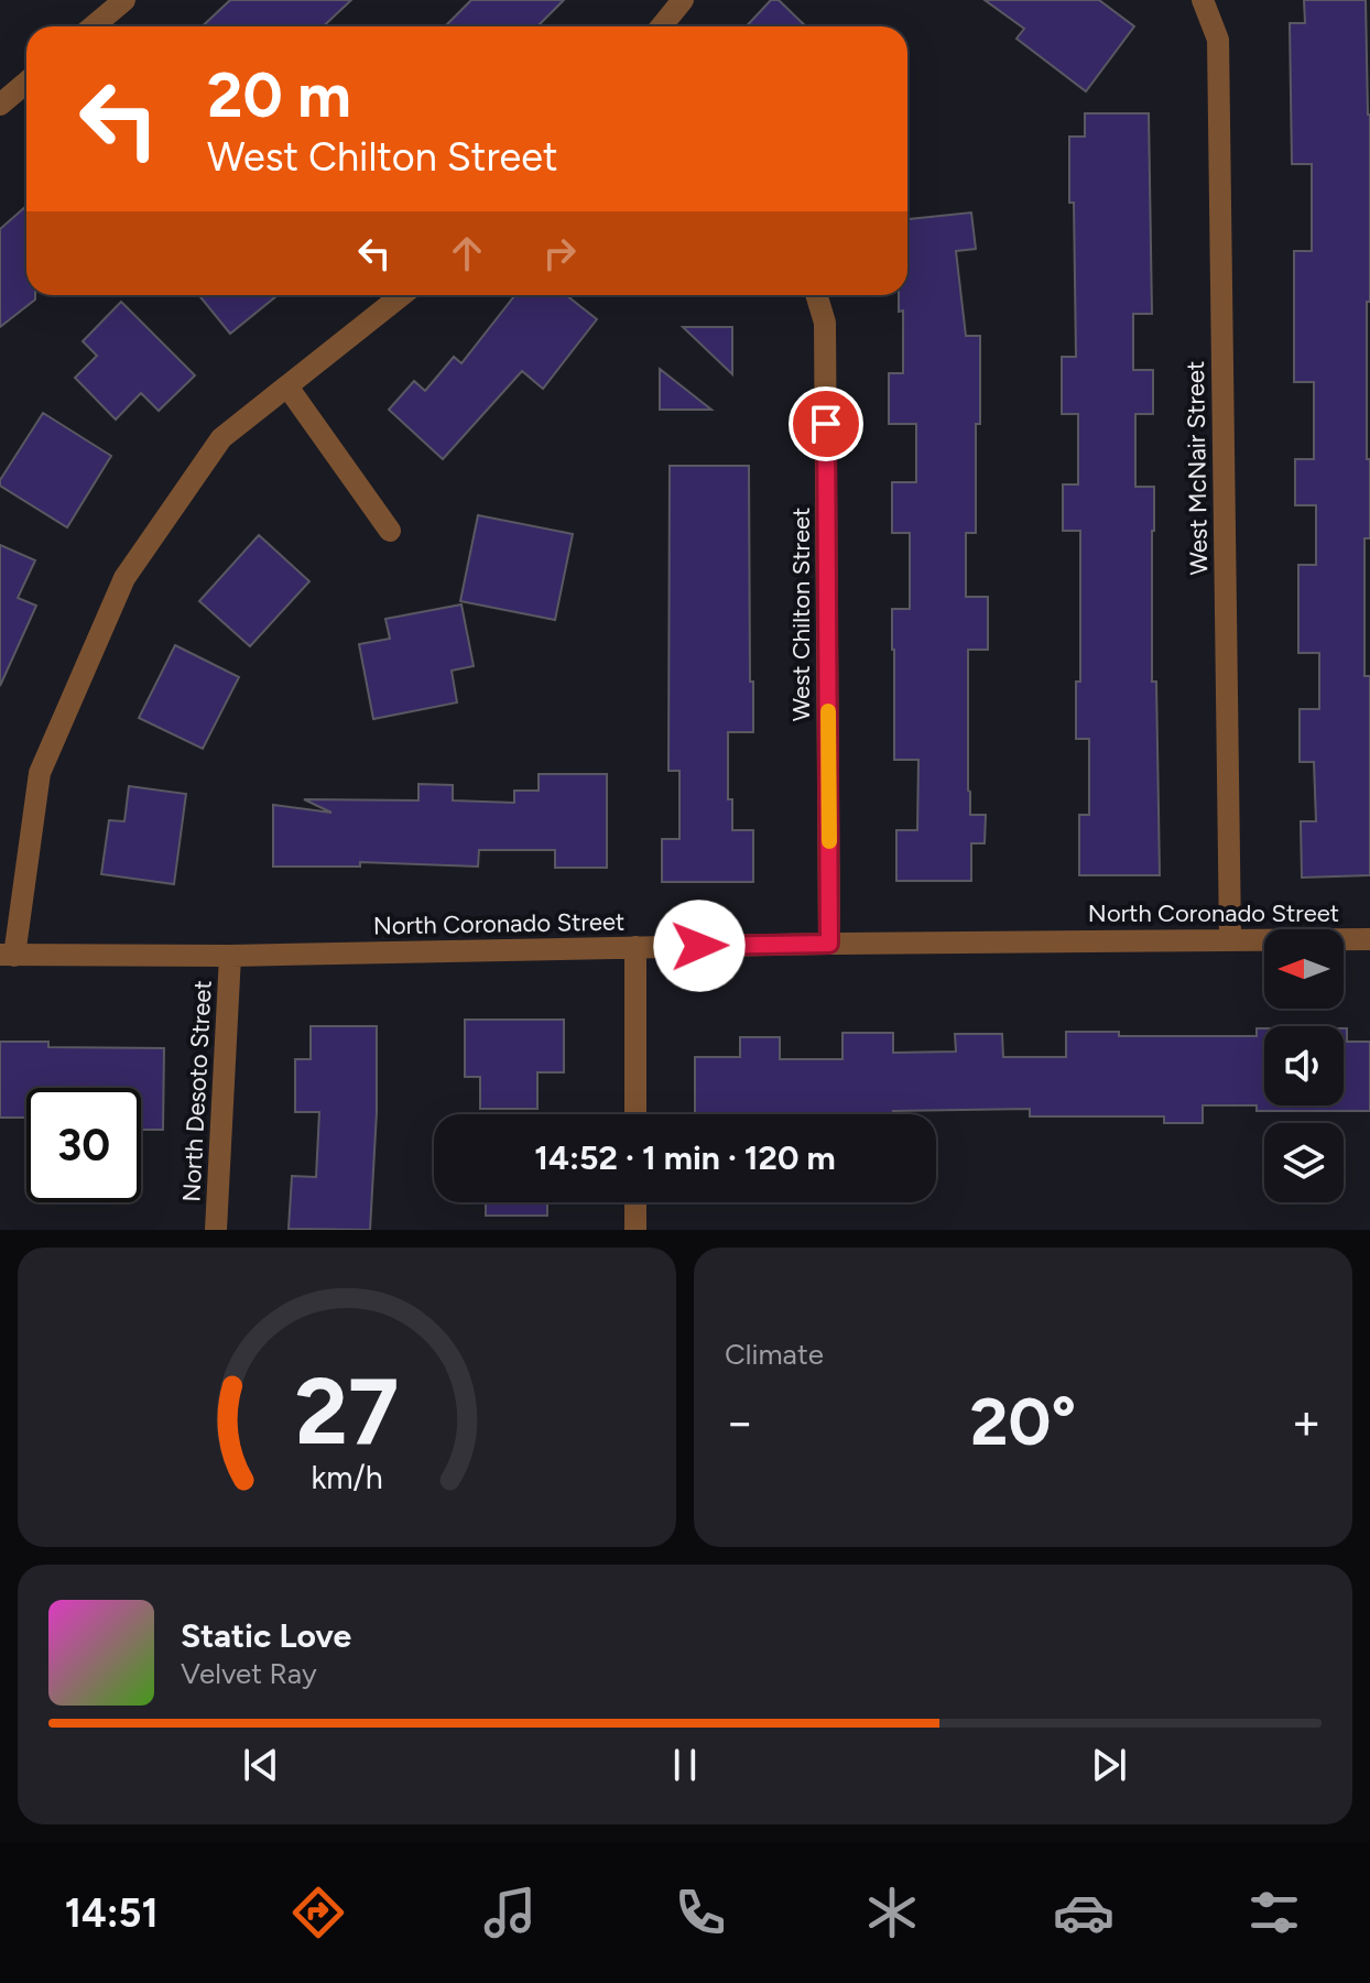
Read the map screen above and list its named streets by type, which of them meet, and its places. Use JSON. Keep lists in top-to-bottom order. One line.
{"streets":{"street":["West McNair Street","West Chilton Street","North Coronado Street","North Desoto Street"]},"crossings":[["West McNair Street","North Coronado Street"],["West Chilton Street","North Coronado Street"],["North Coronado Street","North Desoto Street"]],"north":"left","page":{"turn":["20 m","West Chilton Street"],"limit":"30","trip":"14:52 · 1 min · 120 m","tile":"Climate","heat":["−","20°","+"],"song":["Static Love","Velvet Ray"],"tabs":"14:51","gauge":["27","km/h"]}}
